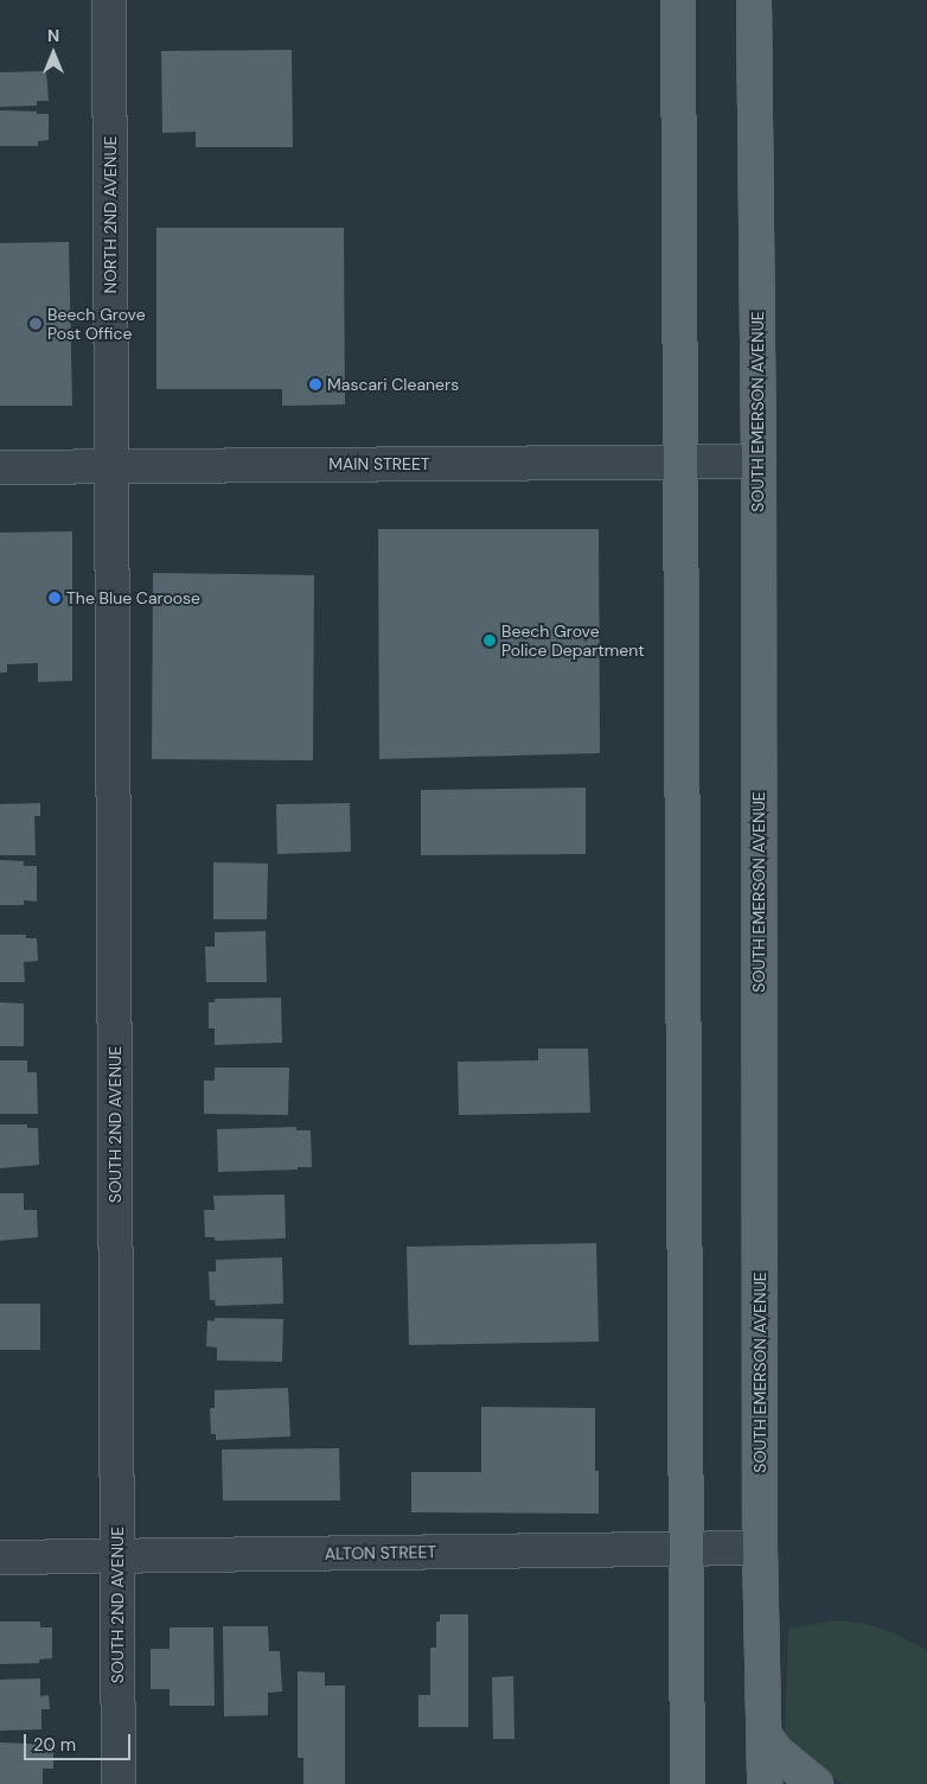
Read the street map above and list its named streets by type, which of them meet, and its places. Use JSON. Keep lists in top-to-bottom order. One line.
{"streets":{"main road":["SOUTH EMERSON AVENUE"],"street":["NORTH 2ND AVENUE","MAIN STREET","SOUTH 2ND AVENUE","ALTON STREET"]},"crossings":[["NORTH 2ND AVENUE","MAIN STREET"],["NORTH 2ND AVENUE","SOUTH 2ND AVENUE"],["SOUTH EMERSON AVENUE","MAIN STREET"],["SOUTH EMERSON AVENUE","ALTON STREET"],["MAIN STREET","SOUTH 2ND AVENUE"],["SOUTH 2ND AVENUE","ALTON STREET"]],"places":["Beech Grove Post Office","Mascari Cleaners","The Blue Caroose","Beech Grove Police Department"],"scale_bar":"20 m","north":"top"}
